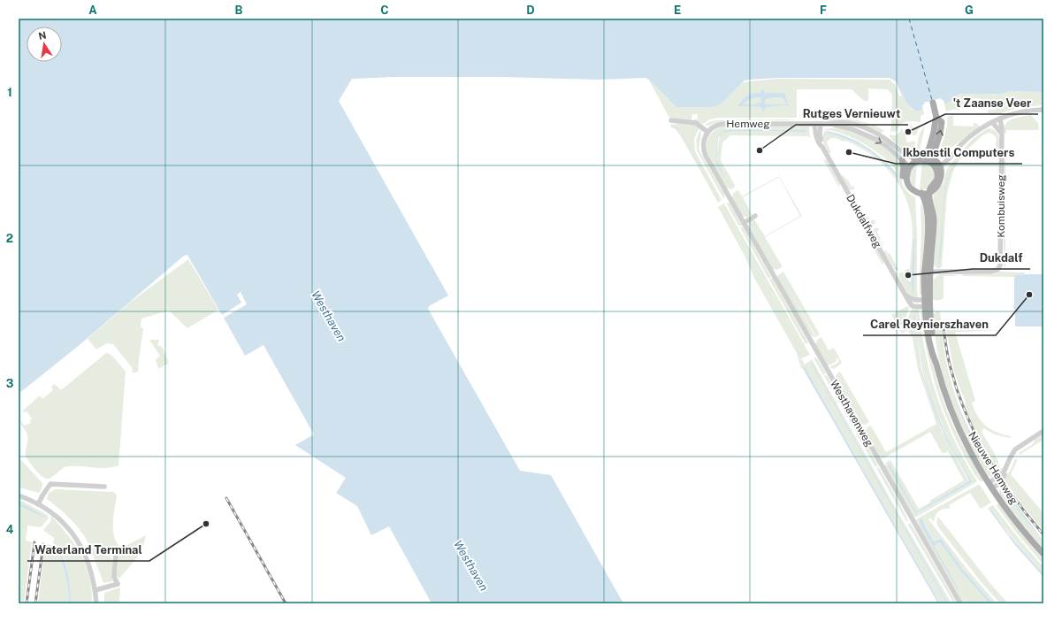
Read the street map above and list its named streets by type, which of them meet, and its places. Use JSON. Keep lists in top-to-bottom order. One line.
{"streets":{"main road":["Nieuwe Hemweg"],"street":["Hemweg","Kombuisweg","Dukdalfweg","Westhavenweg"]},"crossings":[["Hemweg","Dukdalfweg"],["Hemweg","Westhavenweg"],["Hemweg","Nieuwe Hemweg"],["Kombuisweg","Nieuwe Hemweg"],["Dukdalfweg","Nieuwe Hemweg"]],"water":["Westhaven"],"places":["'t Zaanse Veer","Rutges Vernieuwt","Ikbenstil Computers","Dukdalf","Carel Reynierszhaven","Waterland Terminal"],"north":"top","grid":{"columns":["A","B","C","D","E","F","G"],"rows":["1","2","3","4"]}}
